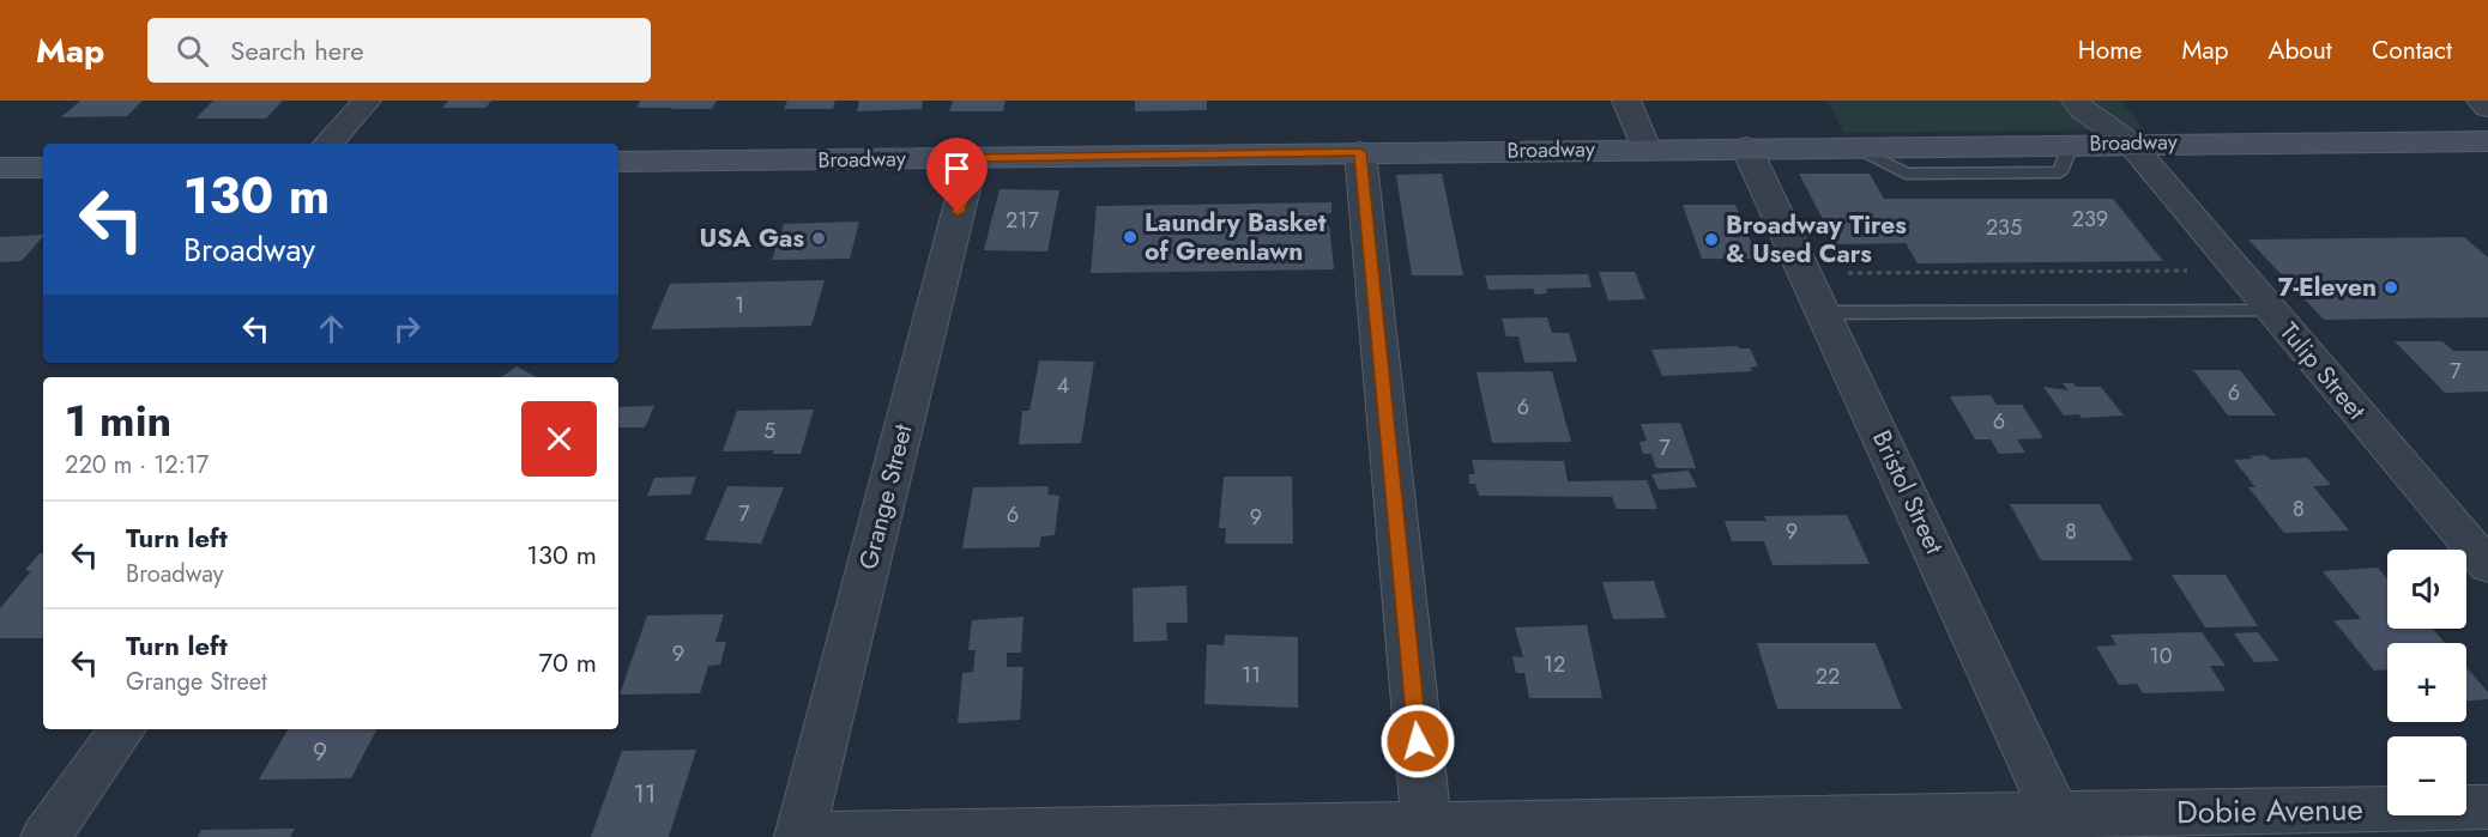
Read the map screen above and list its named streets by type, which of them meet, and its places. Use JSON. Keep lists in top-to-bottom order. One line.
{"streets":{"main road":["Broadway"],"street":["Tulip Street","Bristol Street","Grange Street","Dobie Avenue"]},"crossings":[["Broadway","Tulip Street"],["Broadway","Bristol Street"],["Broadway","Grange Street"],["Bristol Street","Dobie Avenue"],["Grange Street","Dobie Avenue"]],"places":["Laundry Basket of Greenlawn","USA Gas","Broadway Tires & Used Cars","7-Eleven"],"house_numbers":["239","217","235","1","7","4","6","6","6","5","7","8","7","6","9","9","8","9","10","12","11","22","9","11"],"page":{"header":"Map","search":"Search here","nav":["Home","Map","About","Contact"],"turn":["130 m","Broadway"],"heading":["1 min","220 m · 12:17"],"list":[{"name":"Turn left","note":"Broadway","value":"130 m"},{"name":"Turn left","note":"Grange Street","value":"70 m"}],"map_buttons":["+","−"]}}
